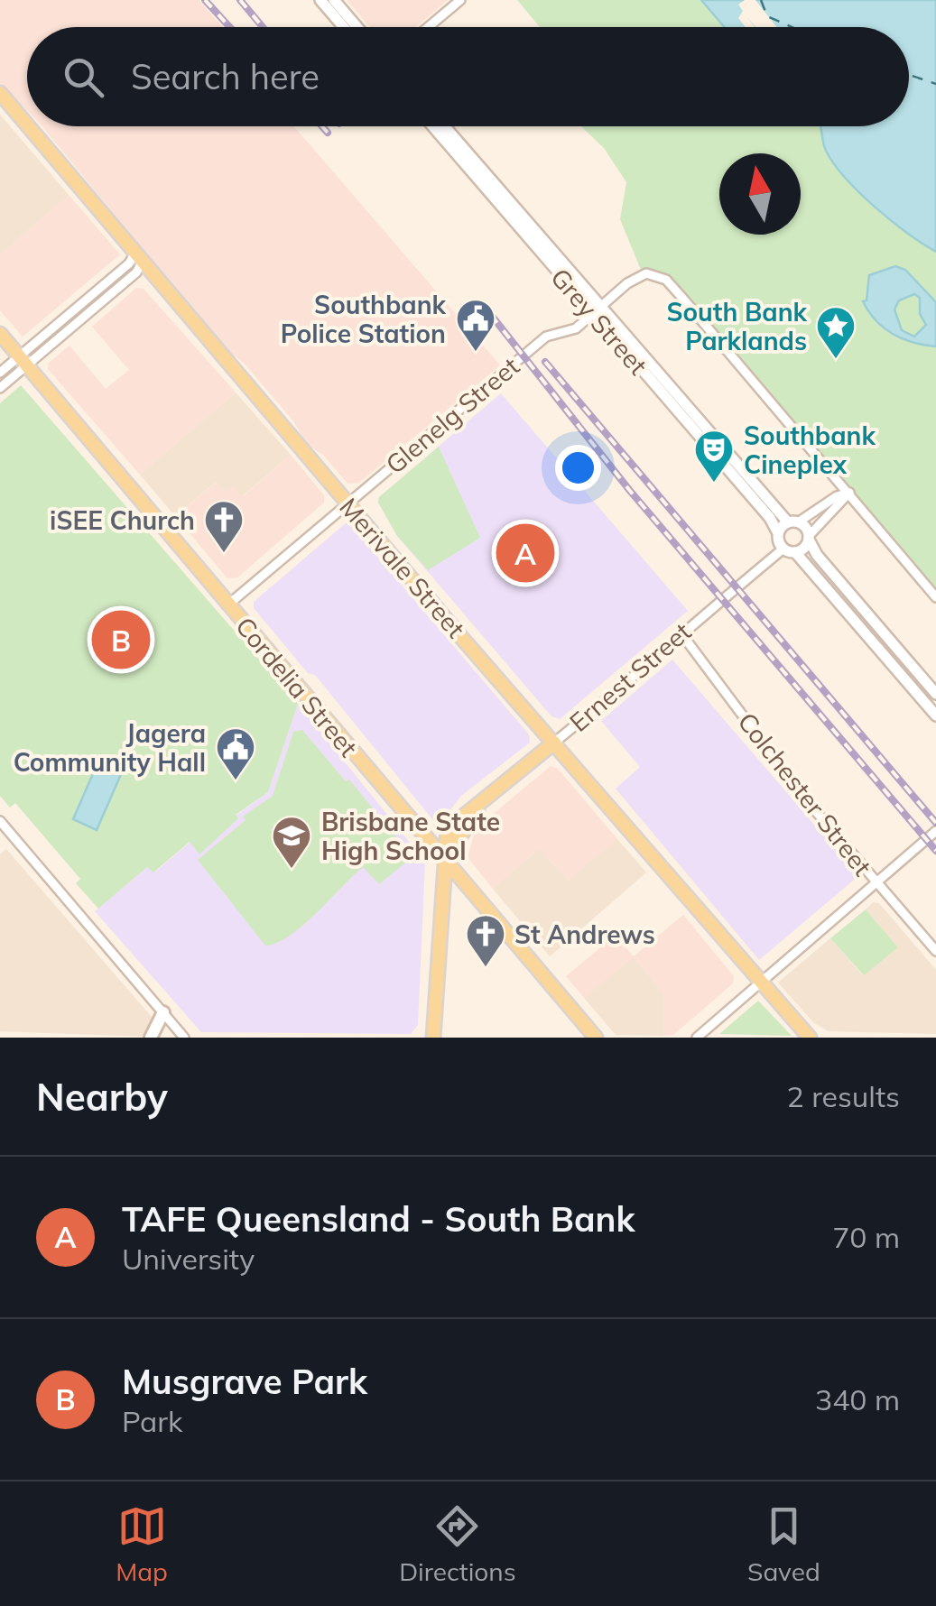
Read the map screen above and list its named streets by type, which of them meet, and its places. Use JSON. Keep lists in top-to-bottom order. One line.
{"streets":{"main road":["Merivale Street","Ernest Street","Cordelia Street"],"street":["Grey Street","Glenelg Street","Colchester Street"]},"crossings":[["Grey Street","Glenelg Street"],["Grey Street","Ernest Street"],["Glenelg Street","Merivale Street"],["Glenelg Street","Cordelia Street"],["Merivale Street","Ernest Street"],["Ernest Street","Cordelia Street"],["Ernest Street","Colchester Street"]],"places":{"public building":["Southbank Police Station","Jagera Community Hall"],"place":["South Bank Parklands"],"theatre":["Southbank Cineplex"],"church":["iSEE Church","St Andrews"],"school or university":["Brisbane State High School"]},"north":"top","page":{"search":"Search here","pins":["A","B"],"heading":["Nearby","2 results"],"list":[{"mark":"A","name":"TAFE Queensland - South Bank","note":"University","value":"70 m"},{"mark":"B","name":"Musgrave Park","note":"Park","value":"340 m"}],"nav":["Map","Directions","Saved"]}}
